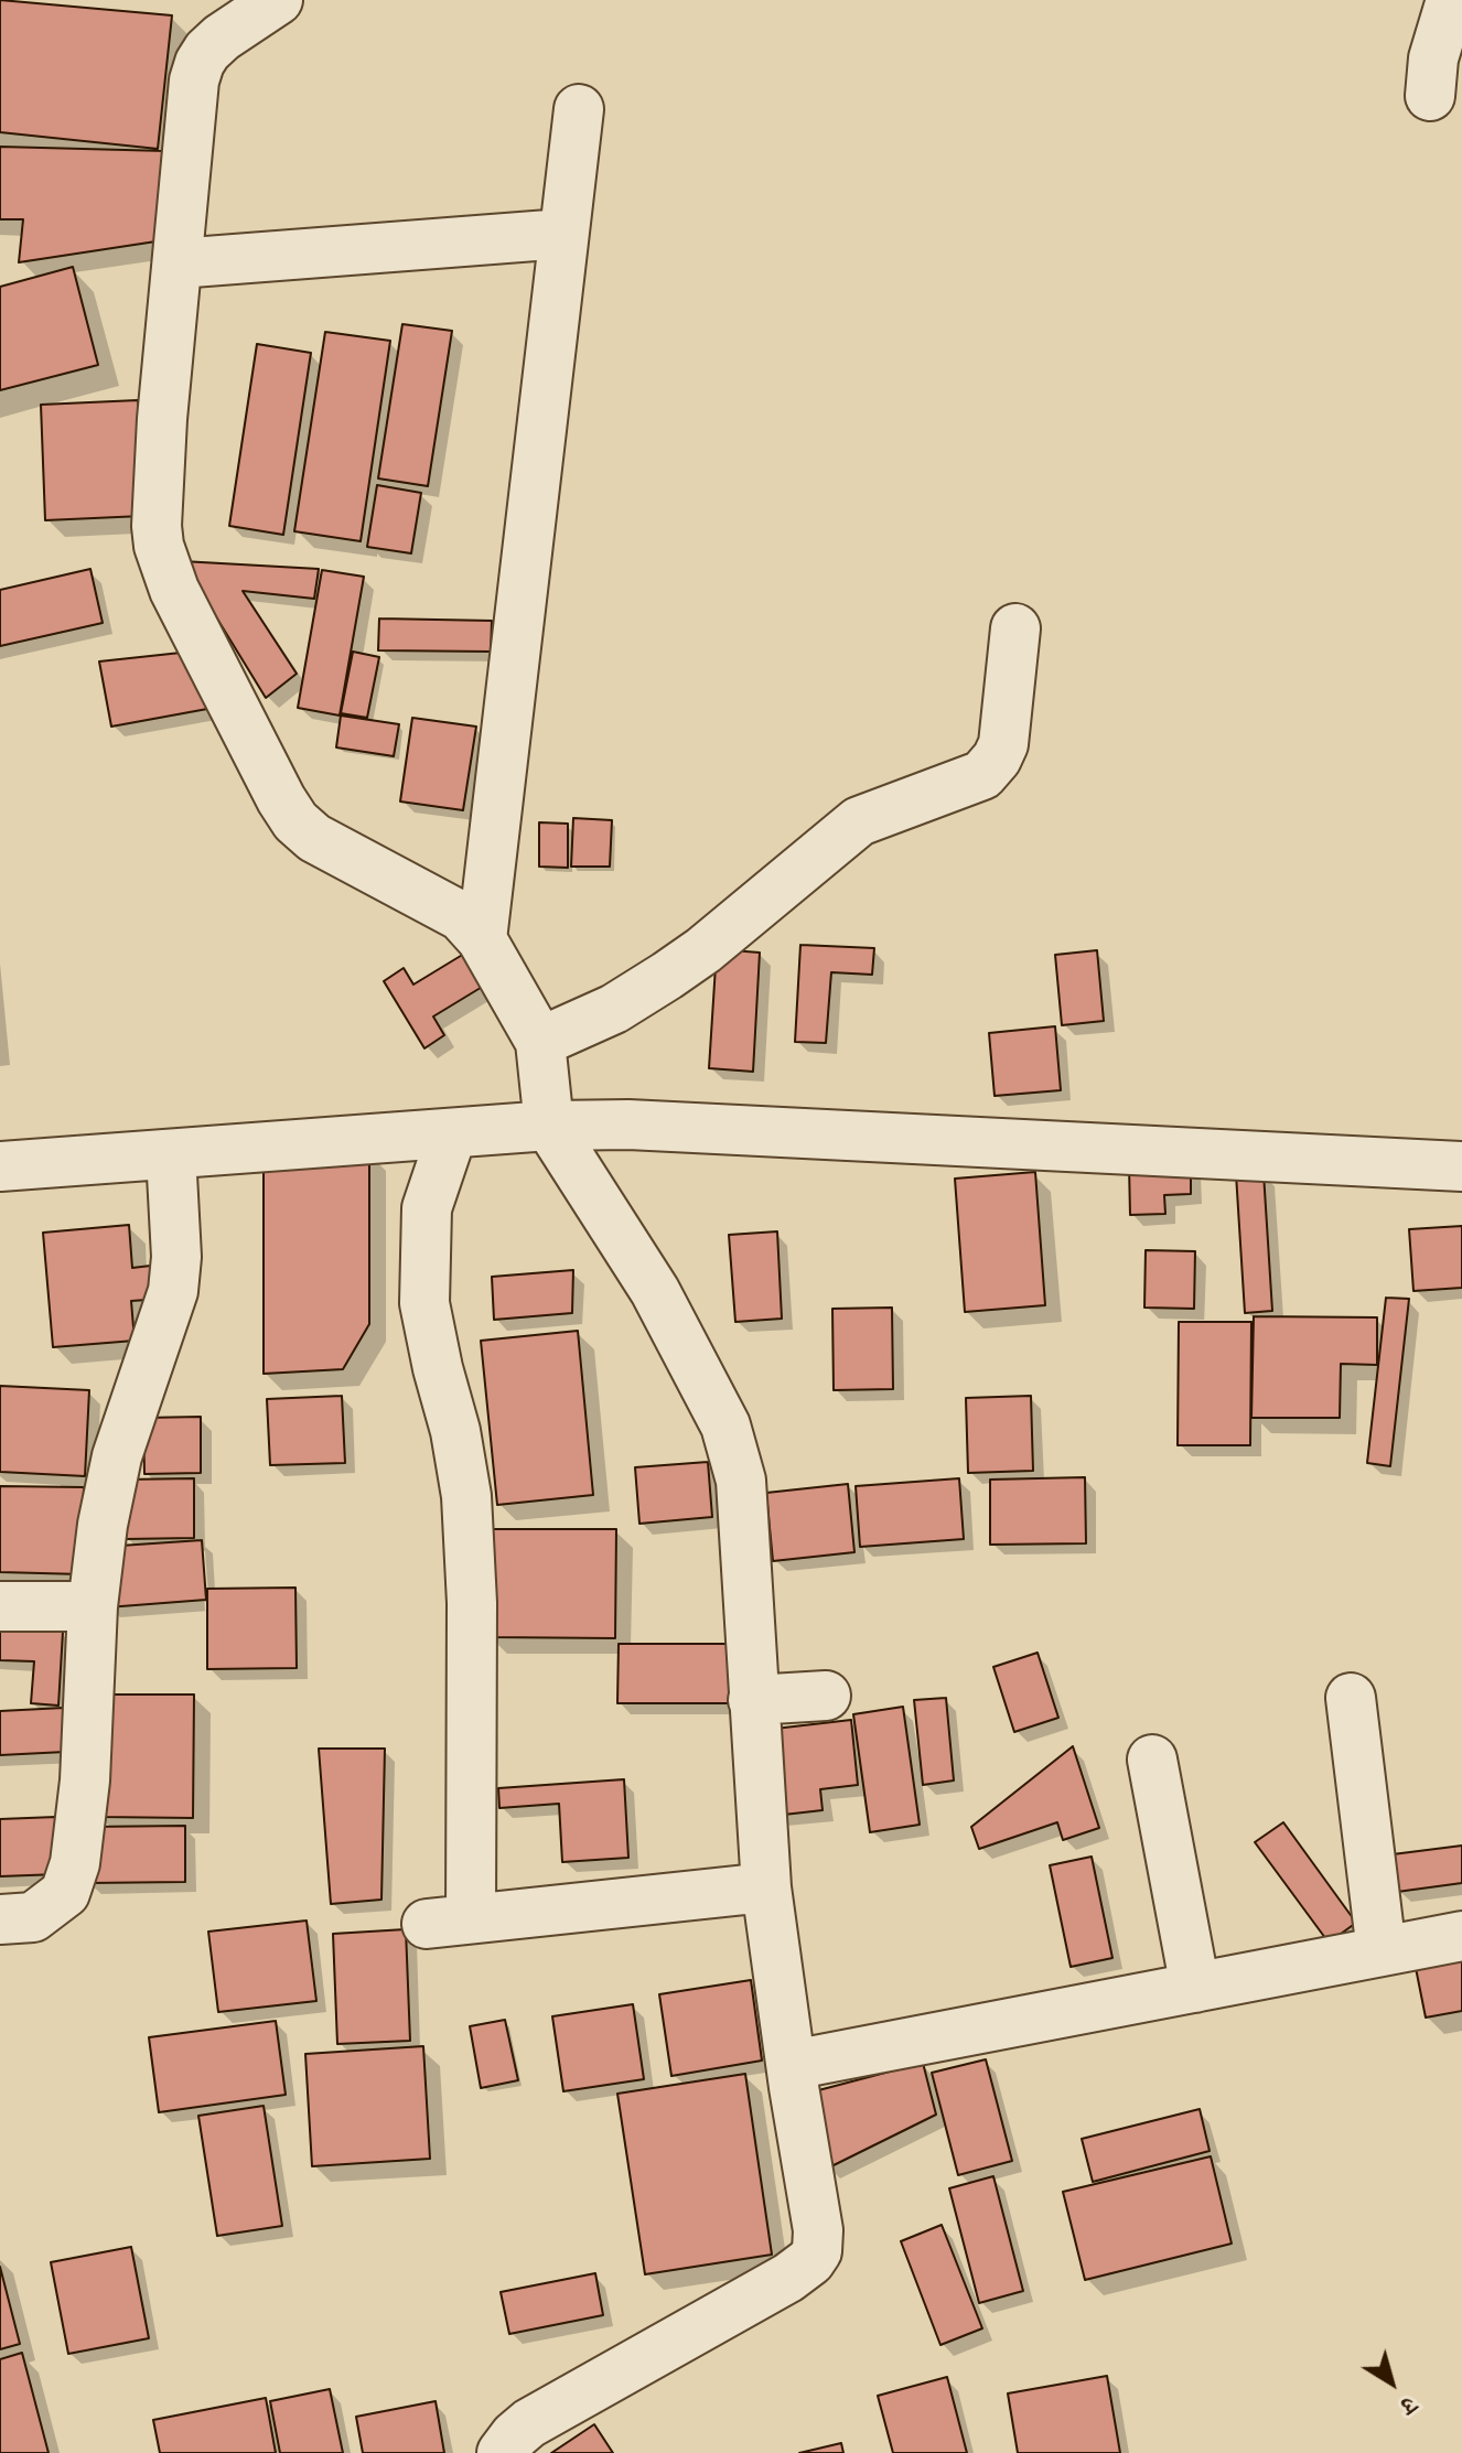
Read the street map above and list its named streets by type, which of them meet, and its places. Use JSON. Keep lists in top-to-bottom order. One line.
{"north":"bottom right"}
